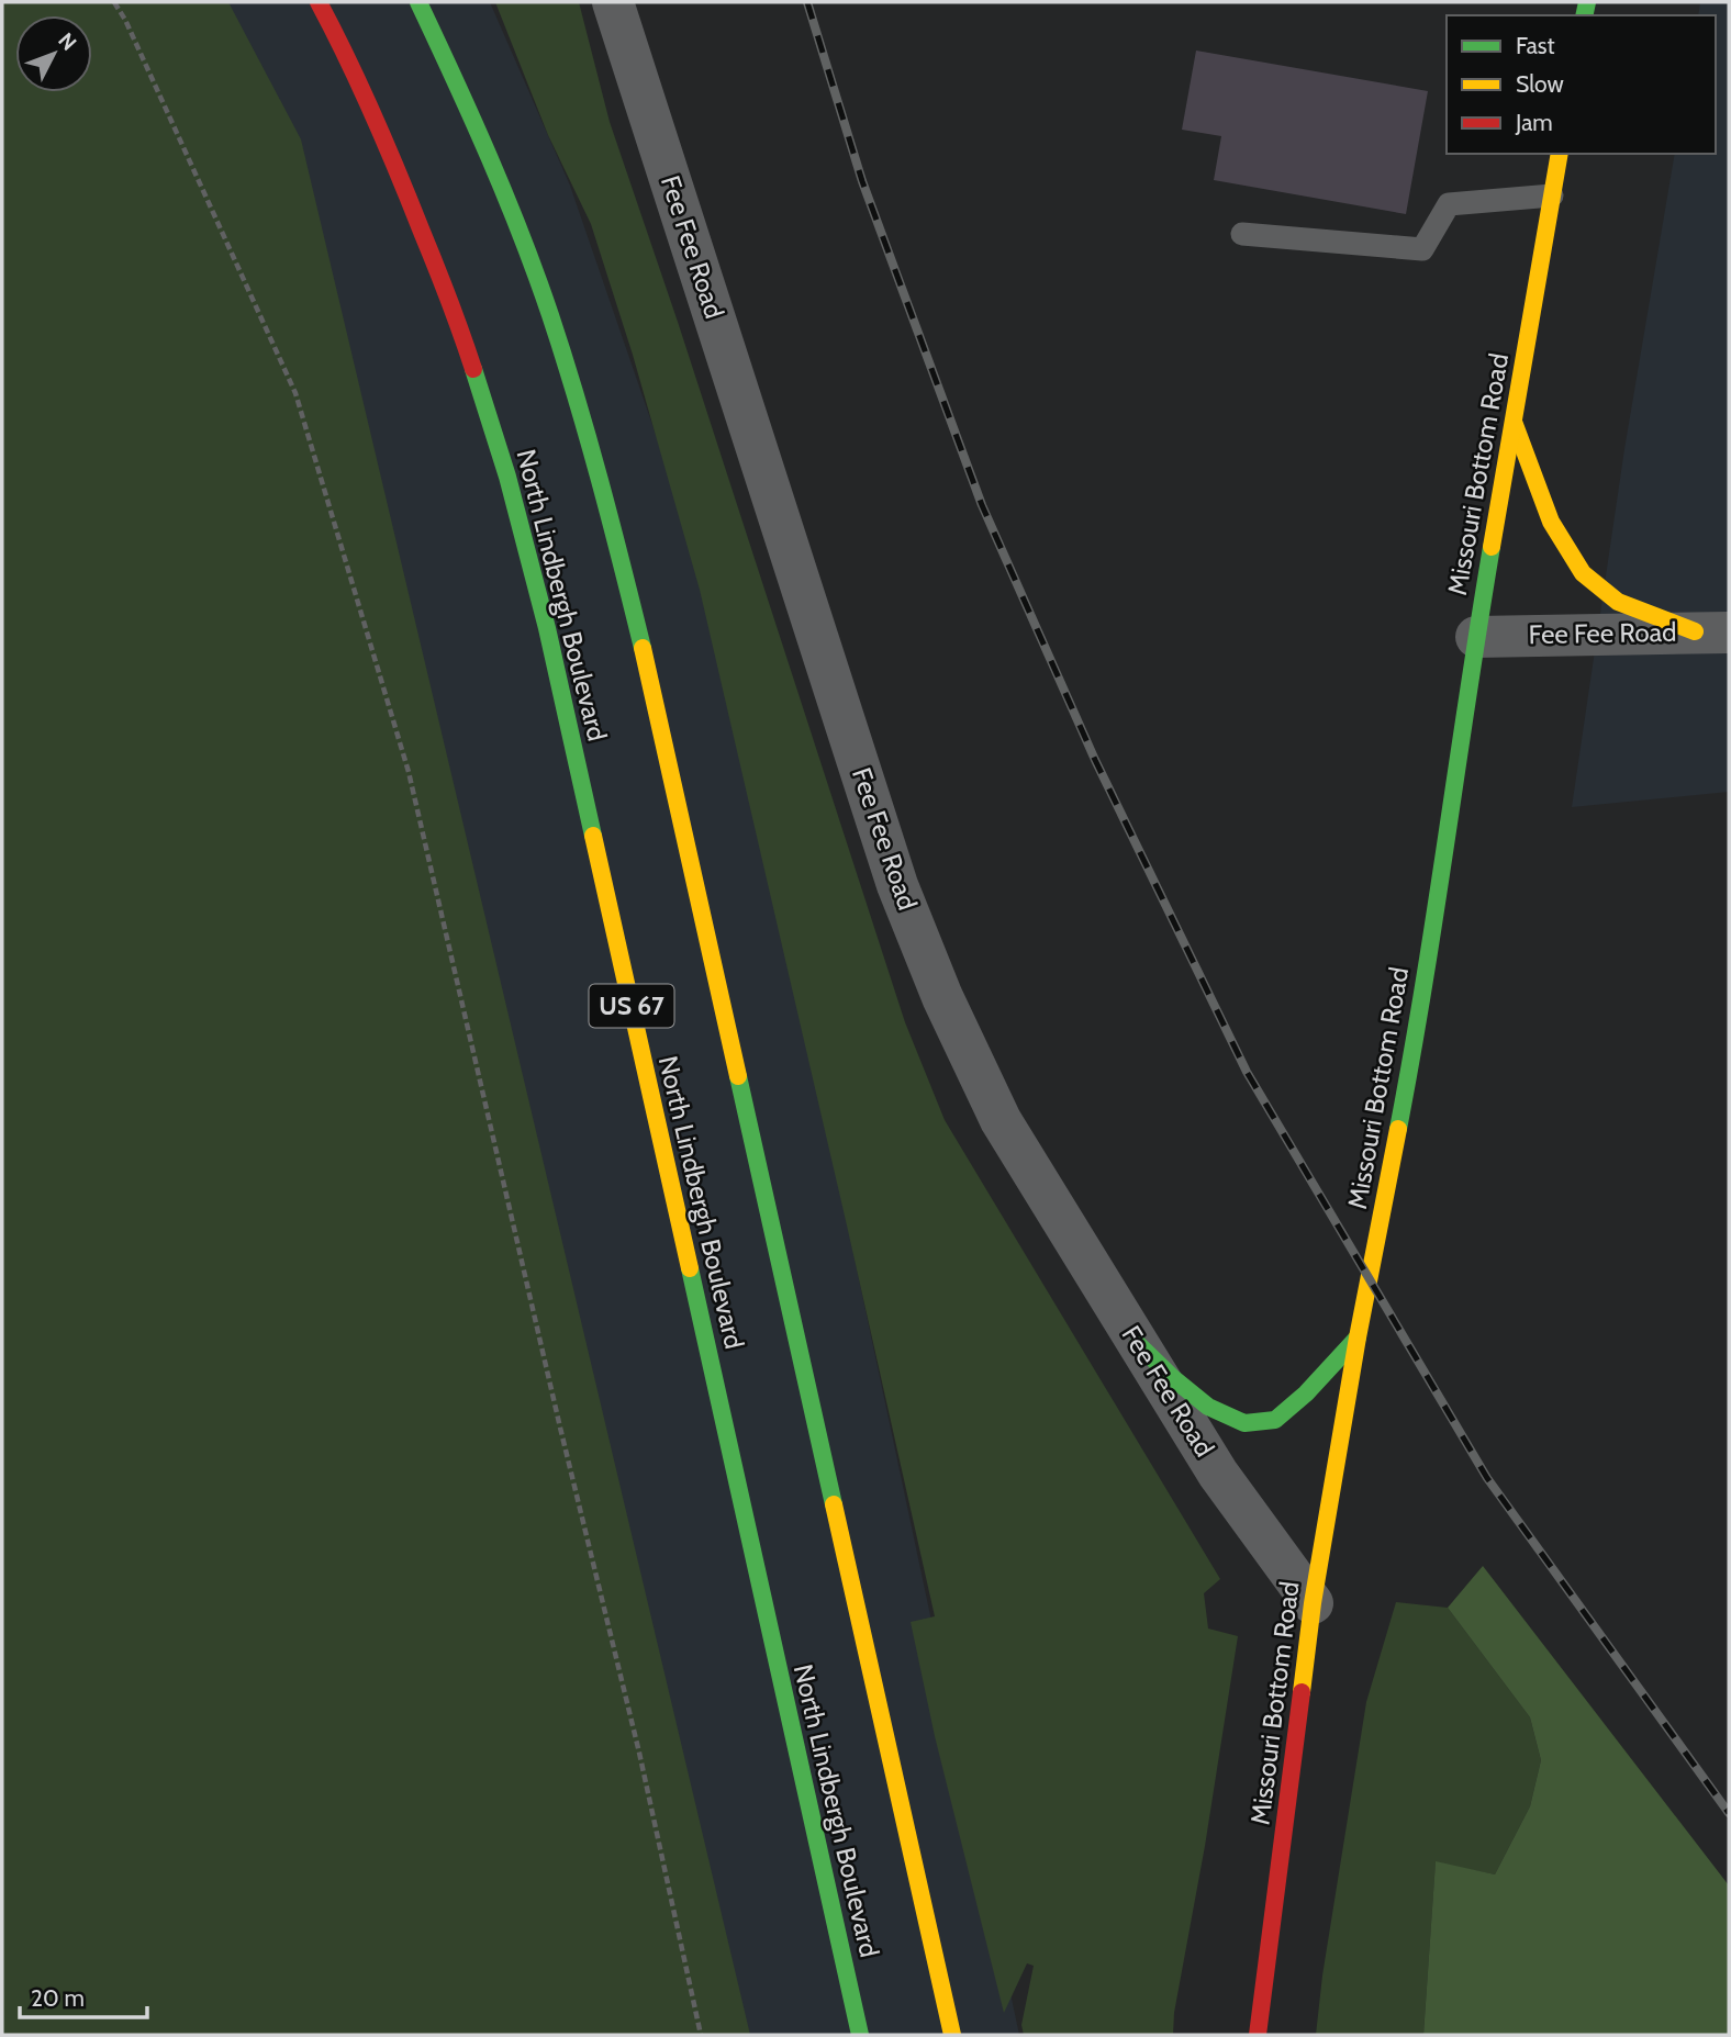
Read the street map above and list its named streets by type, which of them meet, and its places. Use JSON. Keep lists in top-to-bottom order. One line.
{"streets":{"main road":["Missouri Bottom Road","North Lindbergh Boulevard","US 67"],"street":["Fee Fee Road"]},"crossings":[["Fee Fee Road","Missouri Bottom Road"]],"legend":["Fast","Slow","Jam"],"scale_bar":"20 m","north":"top right"}
